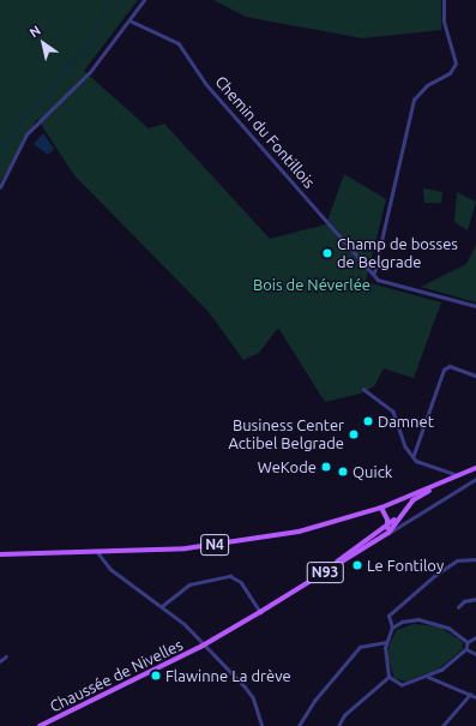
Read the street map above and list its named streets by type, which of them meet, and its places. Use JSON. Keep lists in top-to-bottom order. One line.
{"streets":{"main road":["N4","N93","Chaussée de Nivelles"],"street":["Chemin du Fontillois"]},"crossings":[["N4","N93"],["N93","Chaussée de Nivelles"]],"parks":["Bois de Néverlée"],"places":["Champ de bosses de Belgrade","Damnet","Business Center Actibel Belgrade","WeKode","Quick","Le Fontiloy","Flawinne La drève"],"north":"top left"}
